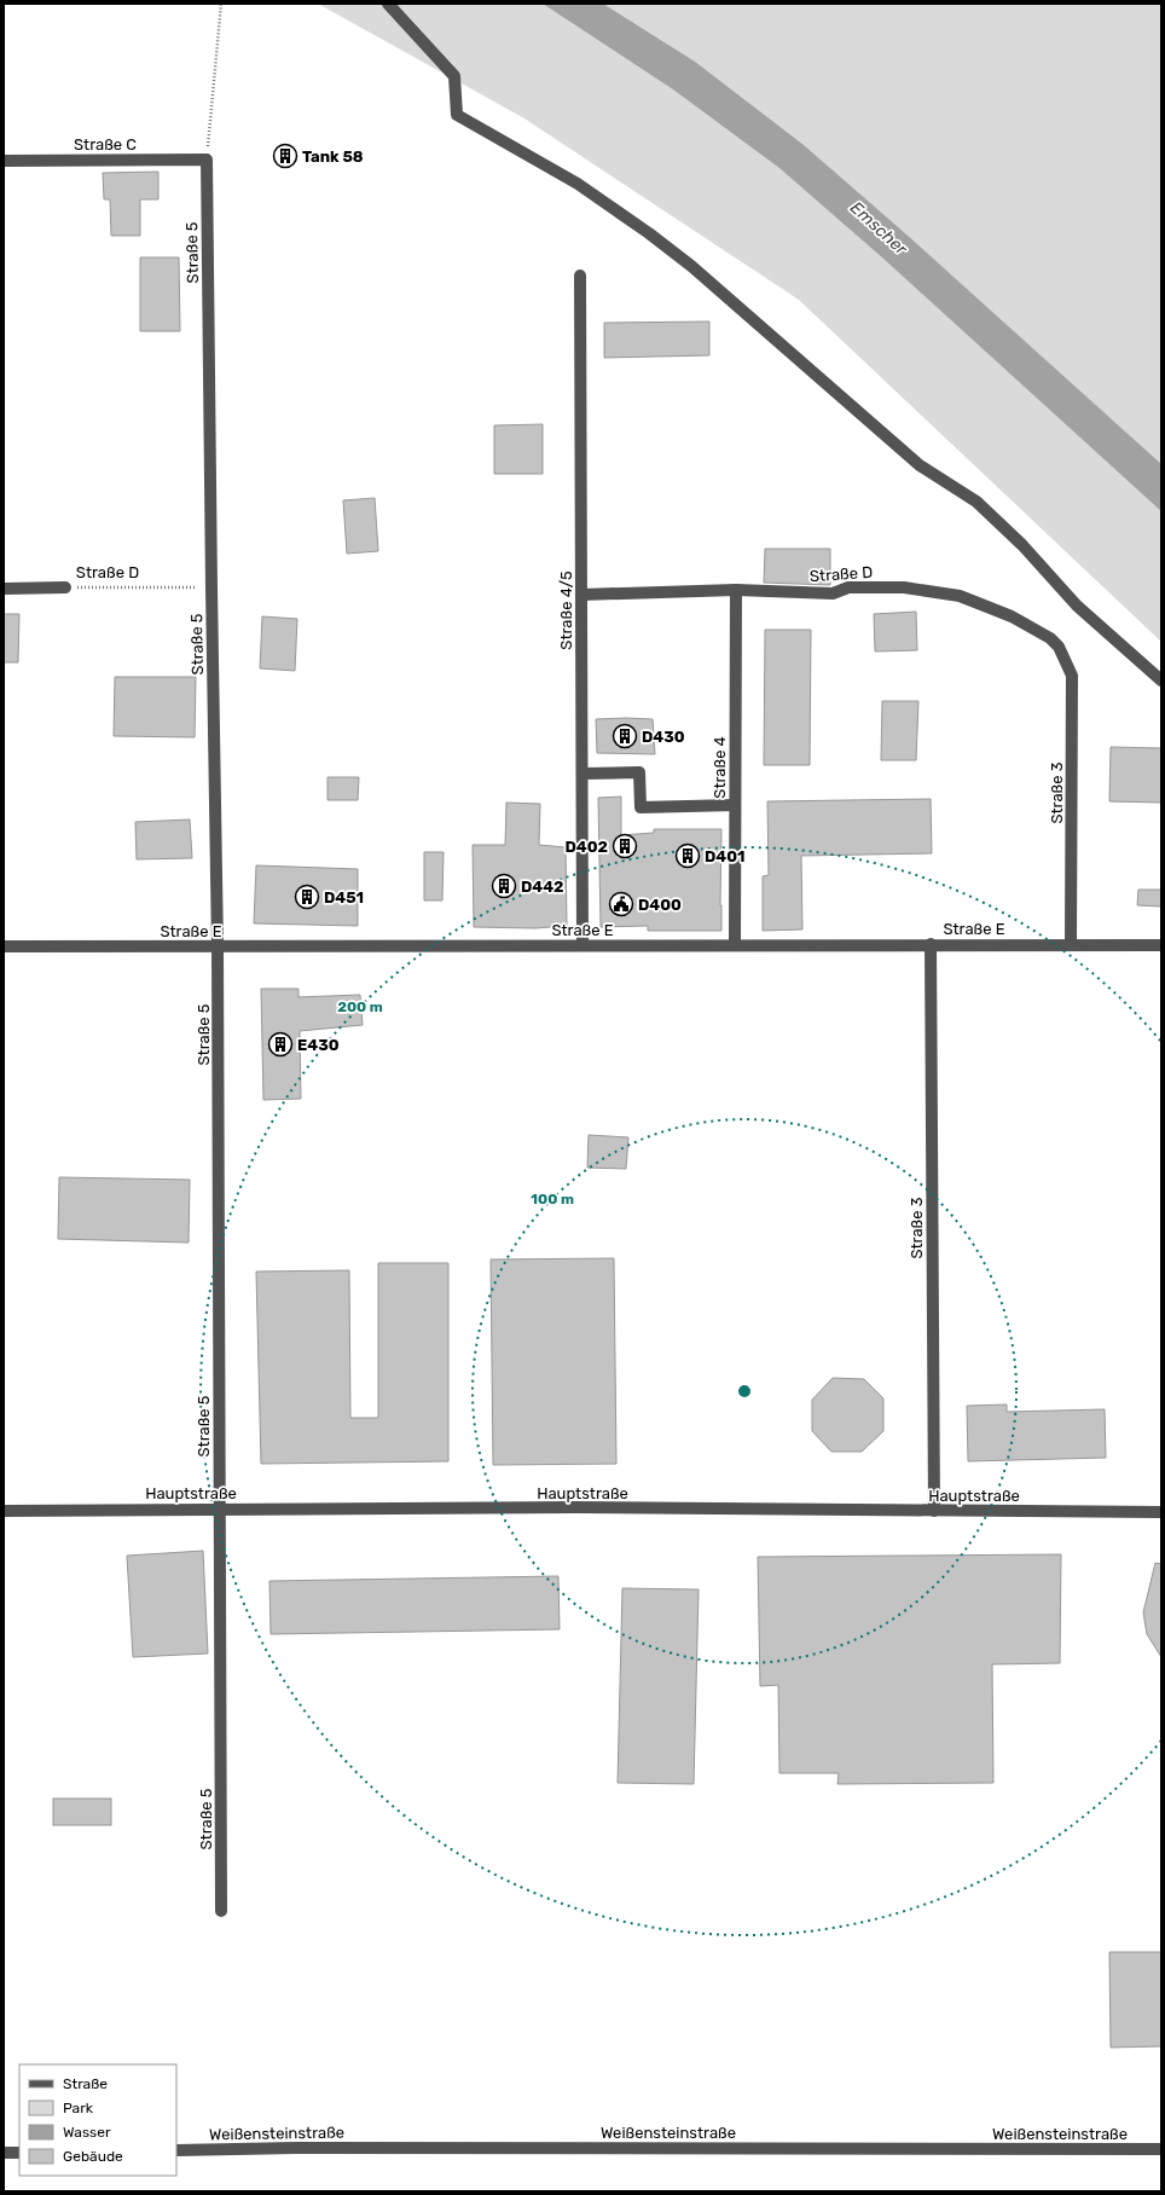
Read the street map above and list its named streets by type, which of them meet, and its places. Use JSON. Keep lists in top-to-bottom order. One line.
{"streets":{"street":["Straße C","Straße 5","Straße D","Straße 4/5","Straße 4","Straße 3","Straße E","Hauptstraße","Weißensteinstraße"]},"crossings":[["Straße C","Straße 5"],["Straße 5","Straße D"],["Straße 5","Straße E"],["Straße 5","Hauptstraße"],["Straße D","Straße 4/5"],["Straße D","Straße 4"],["Straße D","Straße 3"],["Straße 4/5","Straße E"],["Straße 4","Straße E"],["Straße 3","Straße E"],["Straße 3","Hauptstraße"]],"water":["Emscher"],"places":{"building":["Tank 58","D430","D402","D401","D442","D451","E430"],"public building":["D400"]},"legend":["Straße","Park","Wasser","Gebäude"],"rings":["200 m","100 m"]}
